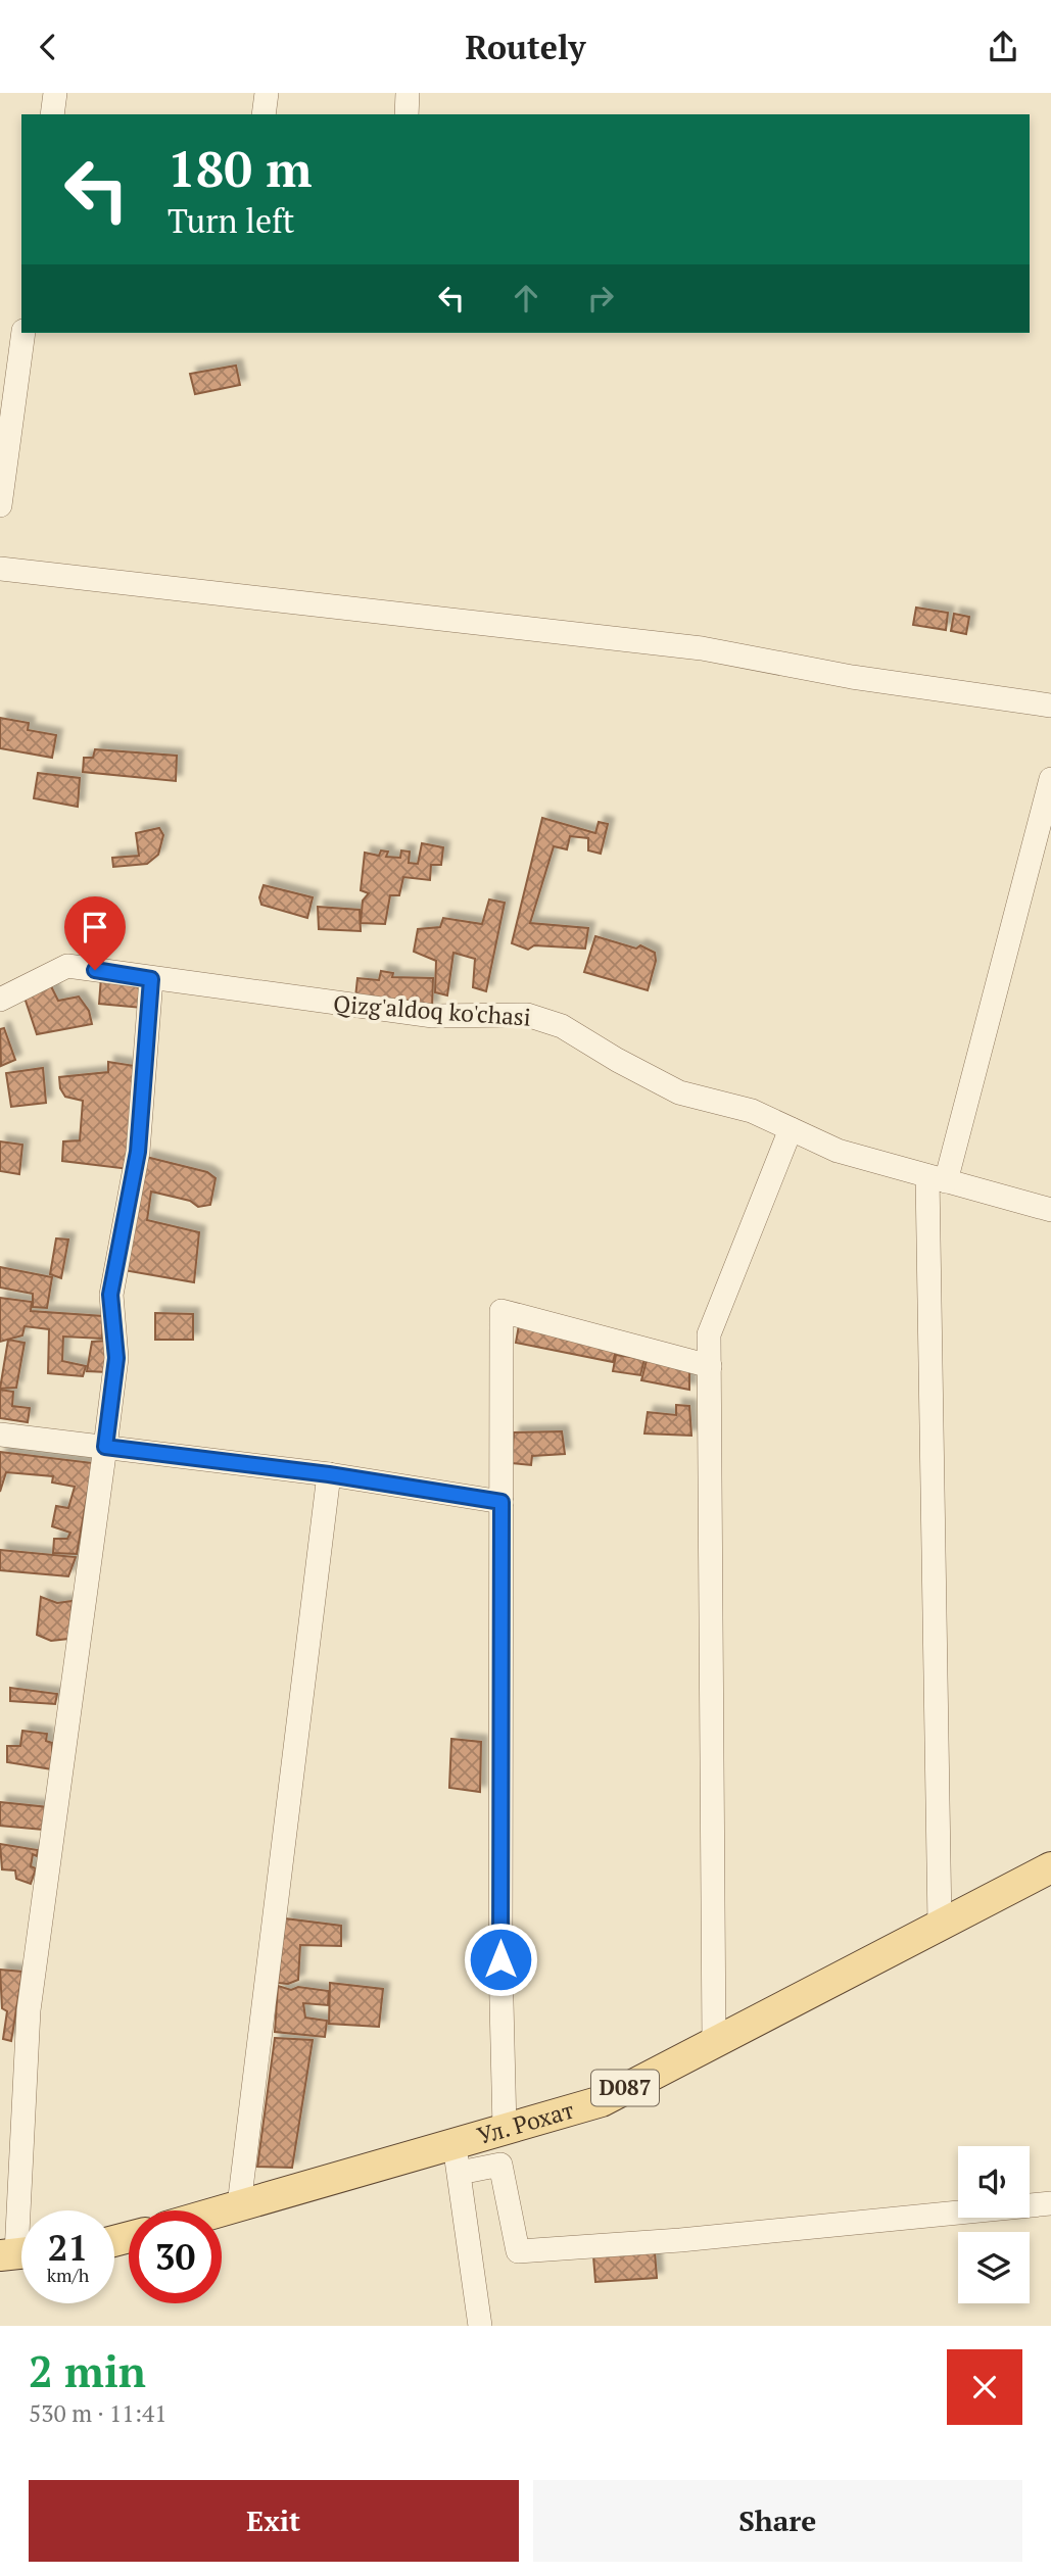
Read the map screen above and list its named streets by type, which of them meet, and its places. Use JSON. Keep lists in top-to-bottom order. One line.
{"streets":{"main road":["D087","Ул. Рохат"],"street":["Qizg'aldoq ko'chasi"]},"page":{"header":"Routely","turn":["180 m","Turn left"],"speed":"21 km/h","limit":"30","heading":["2 min","530 m · 11:41"],"buttons":["Exit","Share"]}}
